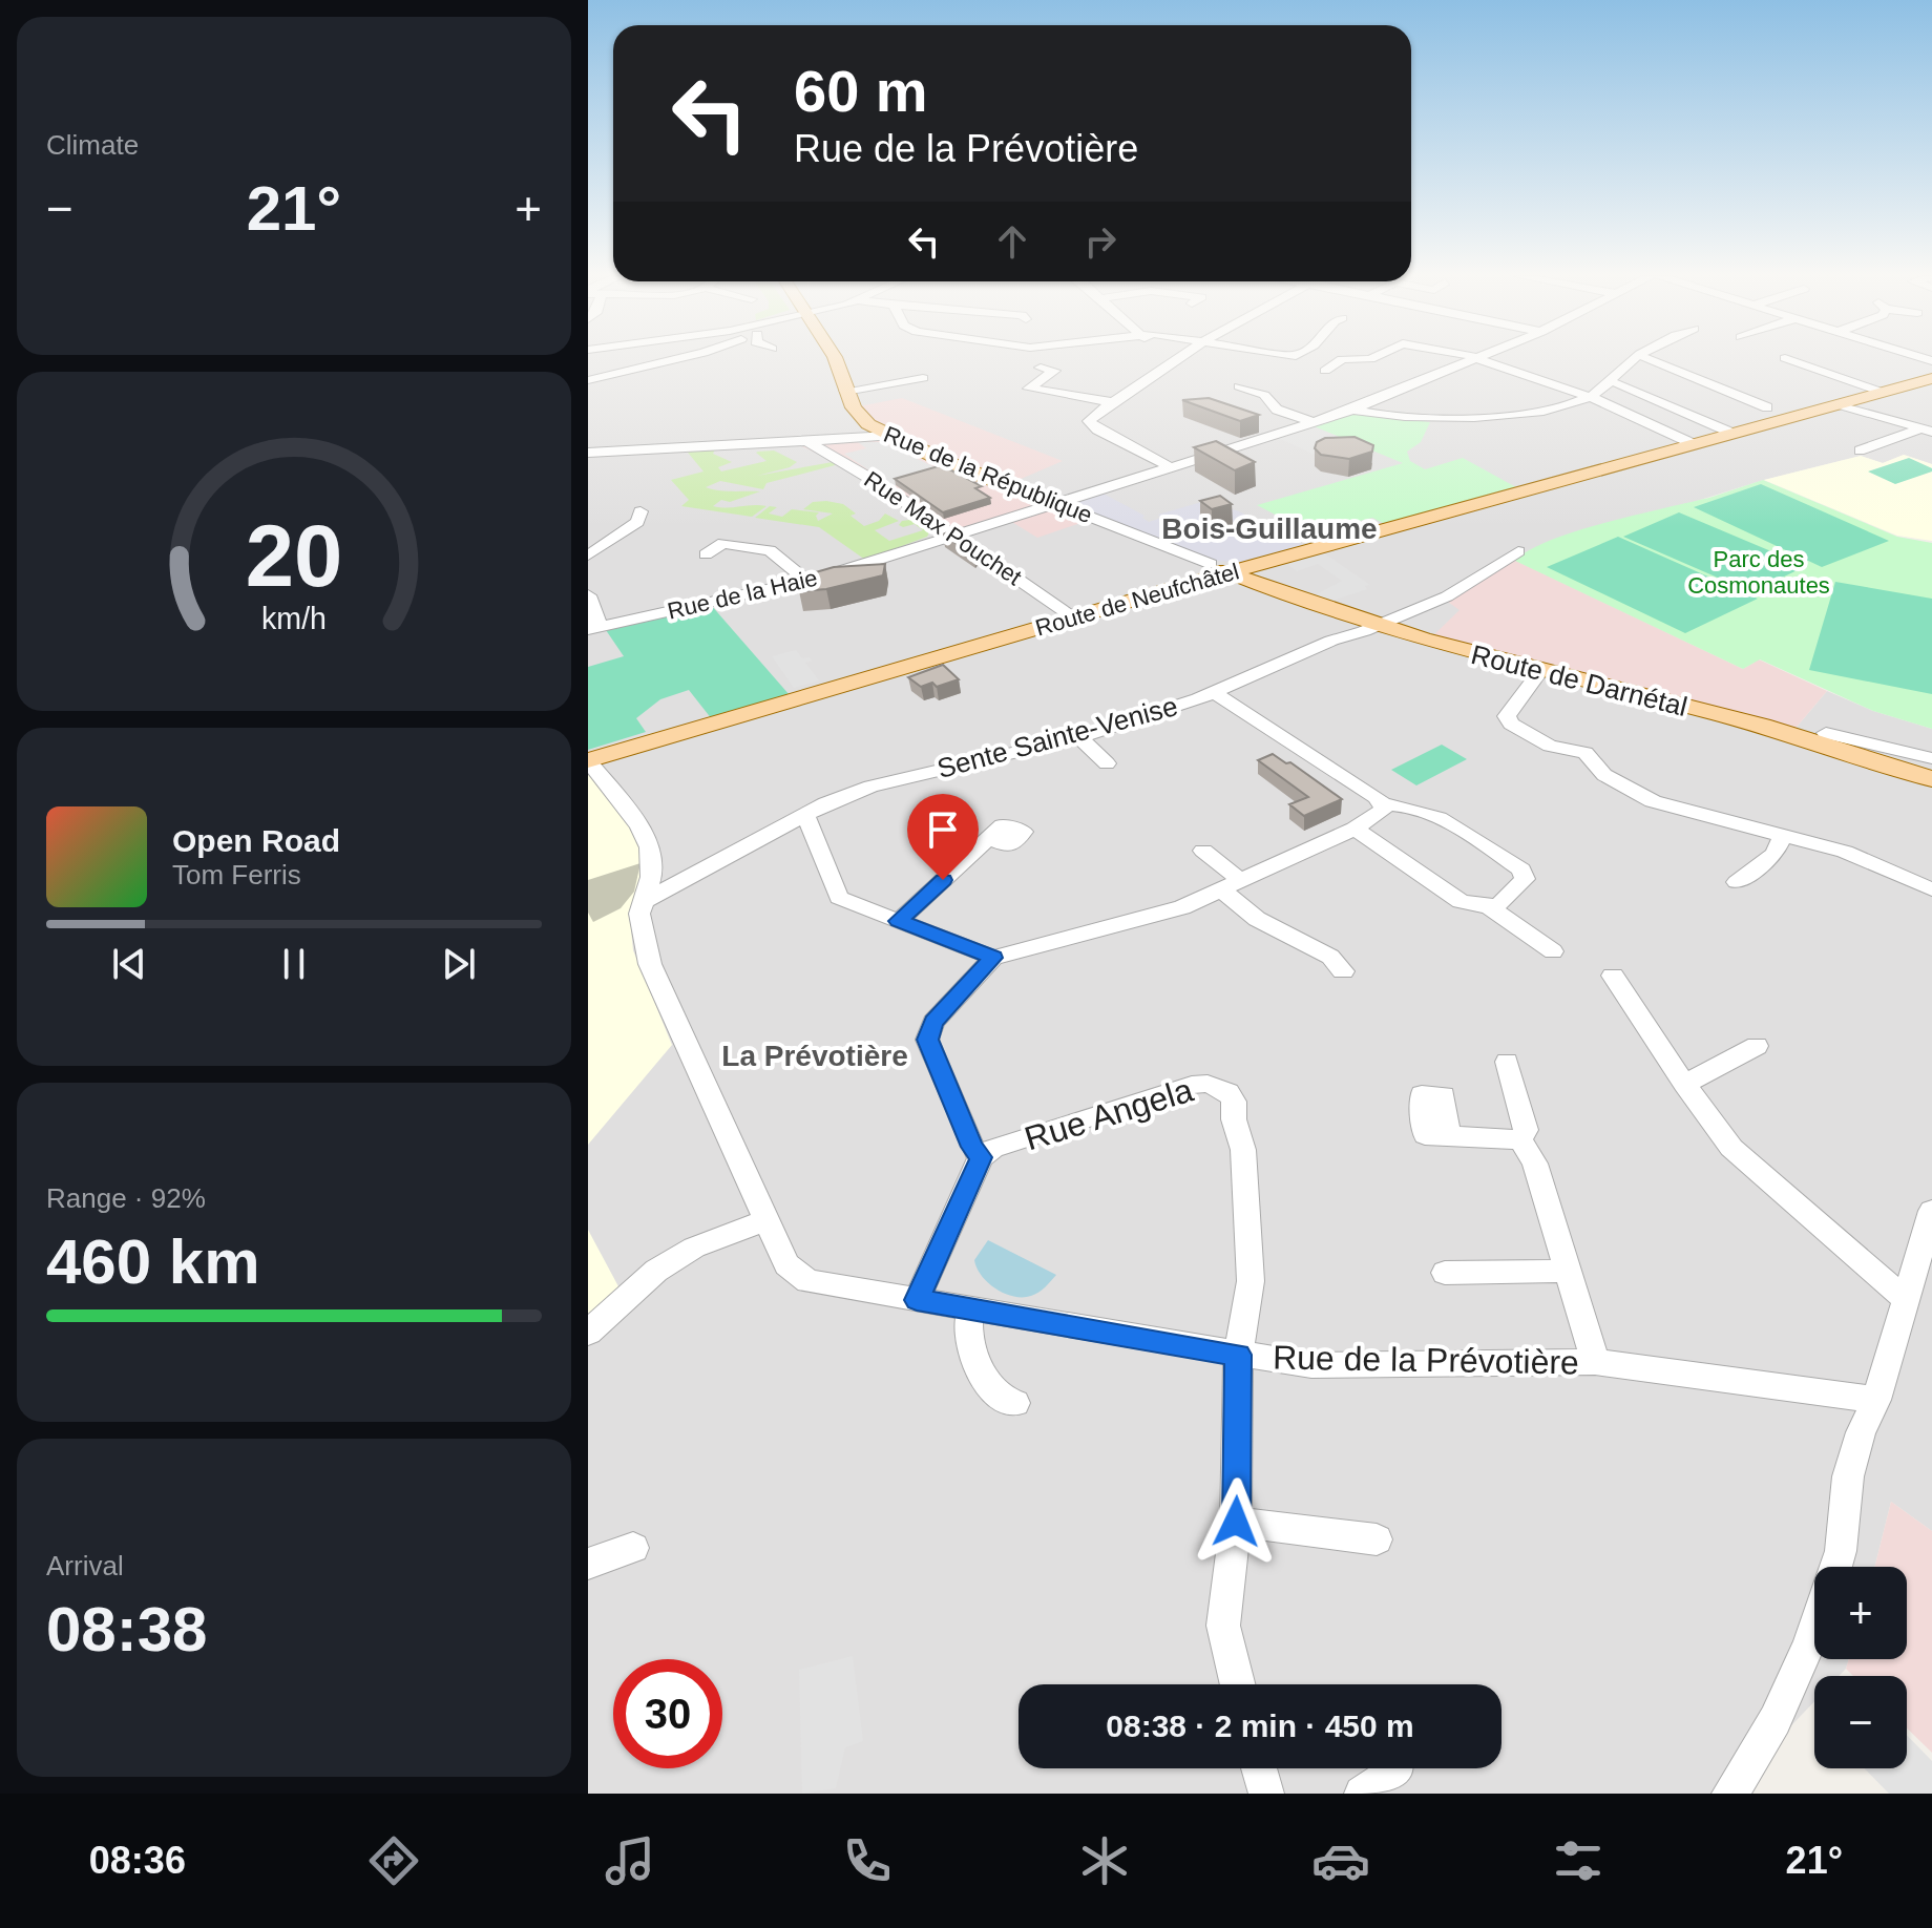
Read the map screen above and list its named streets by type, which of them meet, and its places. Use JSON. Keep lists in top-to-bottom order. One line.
{"streets":{"main road":["Rue de la République","Route de Neufchâtel","Route de Darnétal"],"street":["Rue Max Pouchet","Rue de la Haie","Sente Sainte-Venise","Rue Angela","Rue de la Prévotière"]},"crossings":[["Rue de la République","Rue de la Haie"],["Rue de la République","Route de Neufchâtel"],["Rue de la République","Route de Darnétal"],["Rue Max Pouchet","Rue de la Haie"],["Rue Max Pouchet","Route de Neufchâtel"],["Route de Neufchâtel","Route de Darnétal"],["Route de Neufchâtel","Rue de la Prévotière"],["Route de Darnétal","Sente Sainte-Venise"],["Sente Sainte-Venise","Rue de la Prévotière"],["Rue Angela","Rue de la Prévotière"]],"districts":["Bois-Guillaume","La Prévotière"],"parks":["Parc des Cosmonautes"],"page":{"tile":["Climate",["Range · 92%","460 km"],["Arrival","08:38"]],"turn":["60 m","Rue de la Prévotière"],"heat":["−","21°","+"],"song":["Open Road","Tom Ferris"],"map_buttons":["+","−"],"limit":"30","trip":"08:38 · 2 min · 450 m","tabs":["08:36","21°"],"gauge":["20","km/h"]}}
